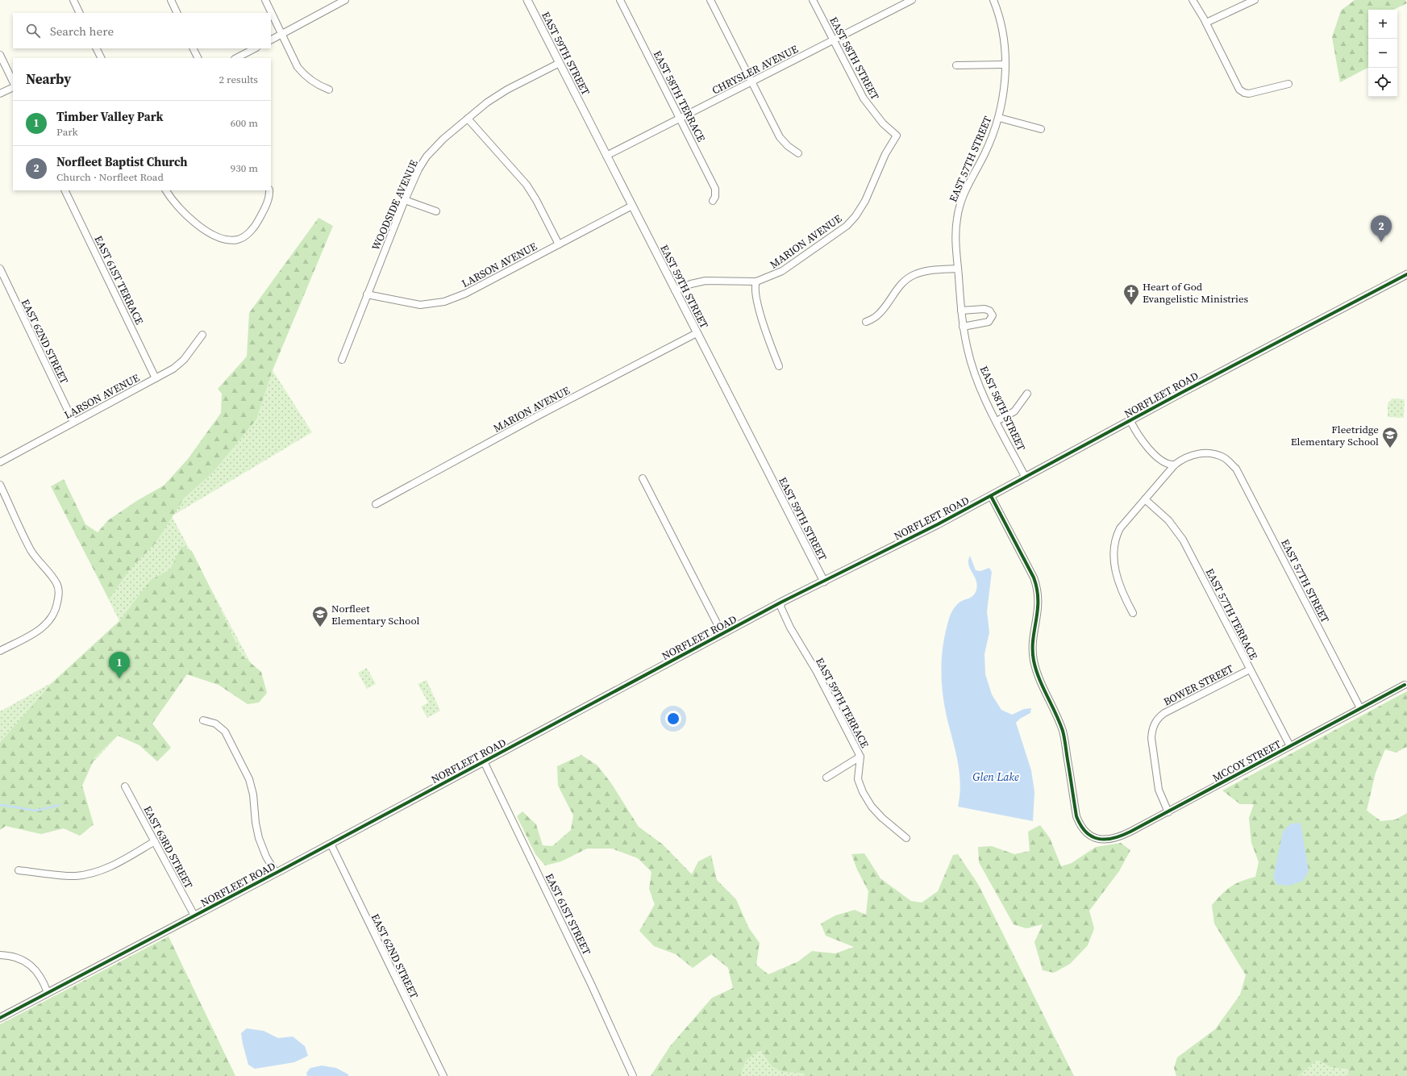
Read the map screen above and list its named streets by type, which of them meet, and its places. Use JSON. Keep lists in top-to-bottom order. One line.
{"streets":{"street":["EAST 59TH STREET","EAST 58TH STREET","CHRYSLER AVENUE","EAST 58TH TERRACE","EAST 57TH STREET","WOODSIDE AVENUE","MARION AVENUE","LARSON AVENUE","EAST 61ST TERRACE","EAST 62ND STREET","NORFLEET ROAD","EAST 57TH TERRACE","BOWER STREET","EAST 59TH TERRACE","MCCOY STREET","EAST 63RD STREET","EAST 61ST STREET"]},"crossings":[["EAST 59TH STREET","CHRYSLER AVENUE"],["EAST 59TH STREET","WOODSIDE AVENUE"],["EAST 59TH STREET","MARION AVENUE"],["EAST 59TH STREET","LARSON AVENUE"],["EAST 59TH STREET","NORFLEET ROAD"],["EAST 58TH STREET","CHRYSLER AVENUE"],["EAST 58TH STREET","EAST 57TH STREET"],["EAST 58TH STREET","MARION AVENUE"],["EAST 58TH STREET","NORFLEET ROAD"],["CHRYSLER AVENUE","EAST 58TH TERRACE"],["EAST 57TH STREET","MCCOY STREET"],["WOODSIDE AVENUE","LARSON AVENUE"],["LARSON AVENUE","EAST 61ST TERRACE"],["LARSON AVENUE","EAST 62ND STREET"],["EAST 62ND STREET","NORFLEET ROAD"],["NORFLEET ROAD","EAST 59TH TERRACE"],["NORFLEET ROAD","MCCOY STREET"],["NORFLEET ROAD","EAST 63RD STREET"],["NORFLEET ROAD","EAST 61ST STREET"],["EAST 57TH TERRACE","BOWER STREET"],["EAST 57TH TERRACE","MCCOY STREET"],["BOWER STREET","MCCOY STREET"]],"water":["Glen Lake"],"places":{"church":["Heart of God Evangelistic Ministries"],"school or university":["Fleetridge Elementary School","Norfleet Elementary School"]},"page":{"map_buttons":["+","−"],"search":"Search here","heading":["Nearby","2 results"],"list":[{"mark":"1","name":"Timber Valley Park","note":"Park","value":"600 m"},{"mark":"2","name":"Norfleet Baptist Church","note":"Church · Norfleet Road","value":"930 m"}],"pins":["2","1"]}}
